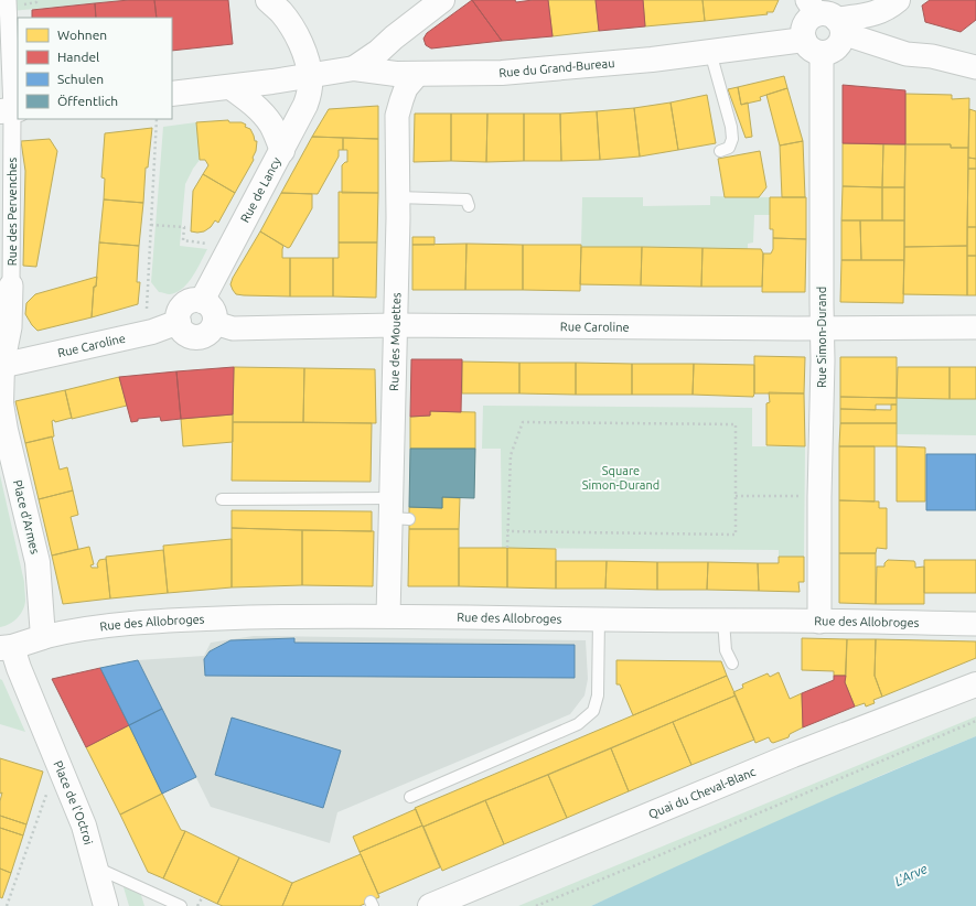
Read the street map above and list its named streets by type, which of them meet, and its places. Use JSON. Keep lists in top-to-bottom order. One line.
{"streets":{"street":["Rue du Grand-Bureau","Rue de Lancy","Rue des Pervenches","Rue Caroline","Rue Simon-Durand","Rue des Mouettes","Place d'Armes","Rue des Allobroges","Quai du Cheval-Blanc","Place de l'Octroi"]},"crossings":[["Rue du Grand-Bureau","Rue de Lancy"],["Rue du Grand-Bureau","Rue Simon-Durand"],["Rue du Grand-Bureau","Rue des Mouettes"],["Rue de Lancy","Rue Caroline"],["Rue des Pervenches","Rue Caroline"],["Rue des Pervenches","Place d'Armes"],["Rue Caroline","Rue Simon-Durand"],["Rue Caroline","Rue des Mouettes"],["Rue Caroline","Place d'Armes"],["Rue Simon-Durand","Rue des Allobroges"],["Rue des Mouettes","Rue des Allobroges"],["Place d'Armes","Rue des Allobroges"]],"water":["L'Arve"],"parks":["Square Simon-Durand"],"legend":["Wohnen","Handel","Schulen","Öffentlich"]}
